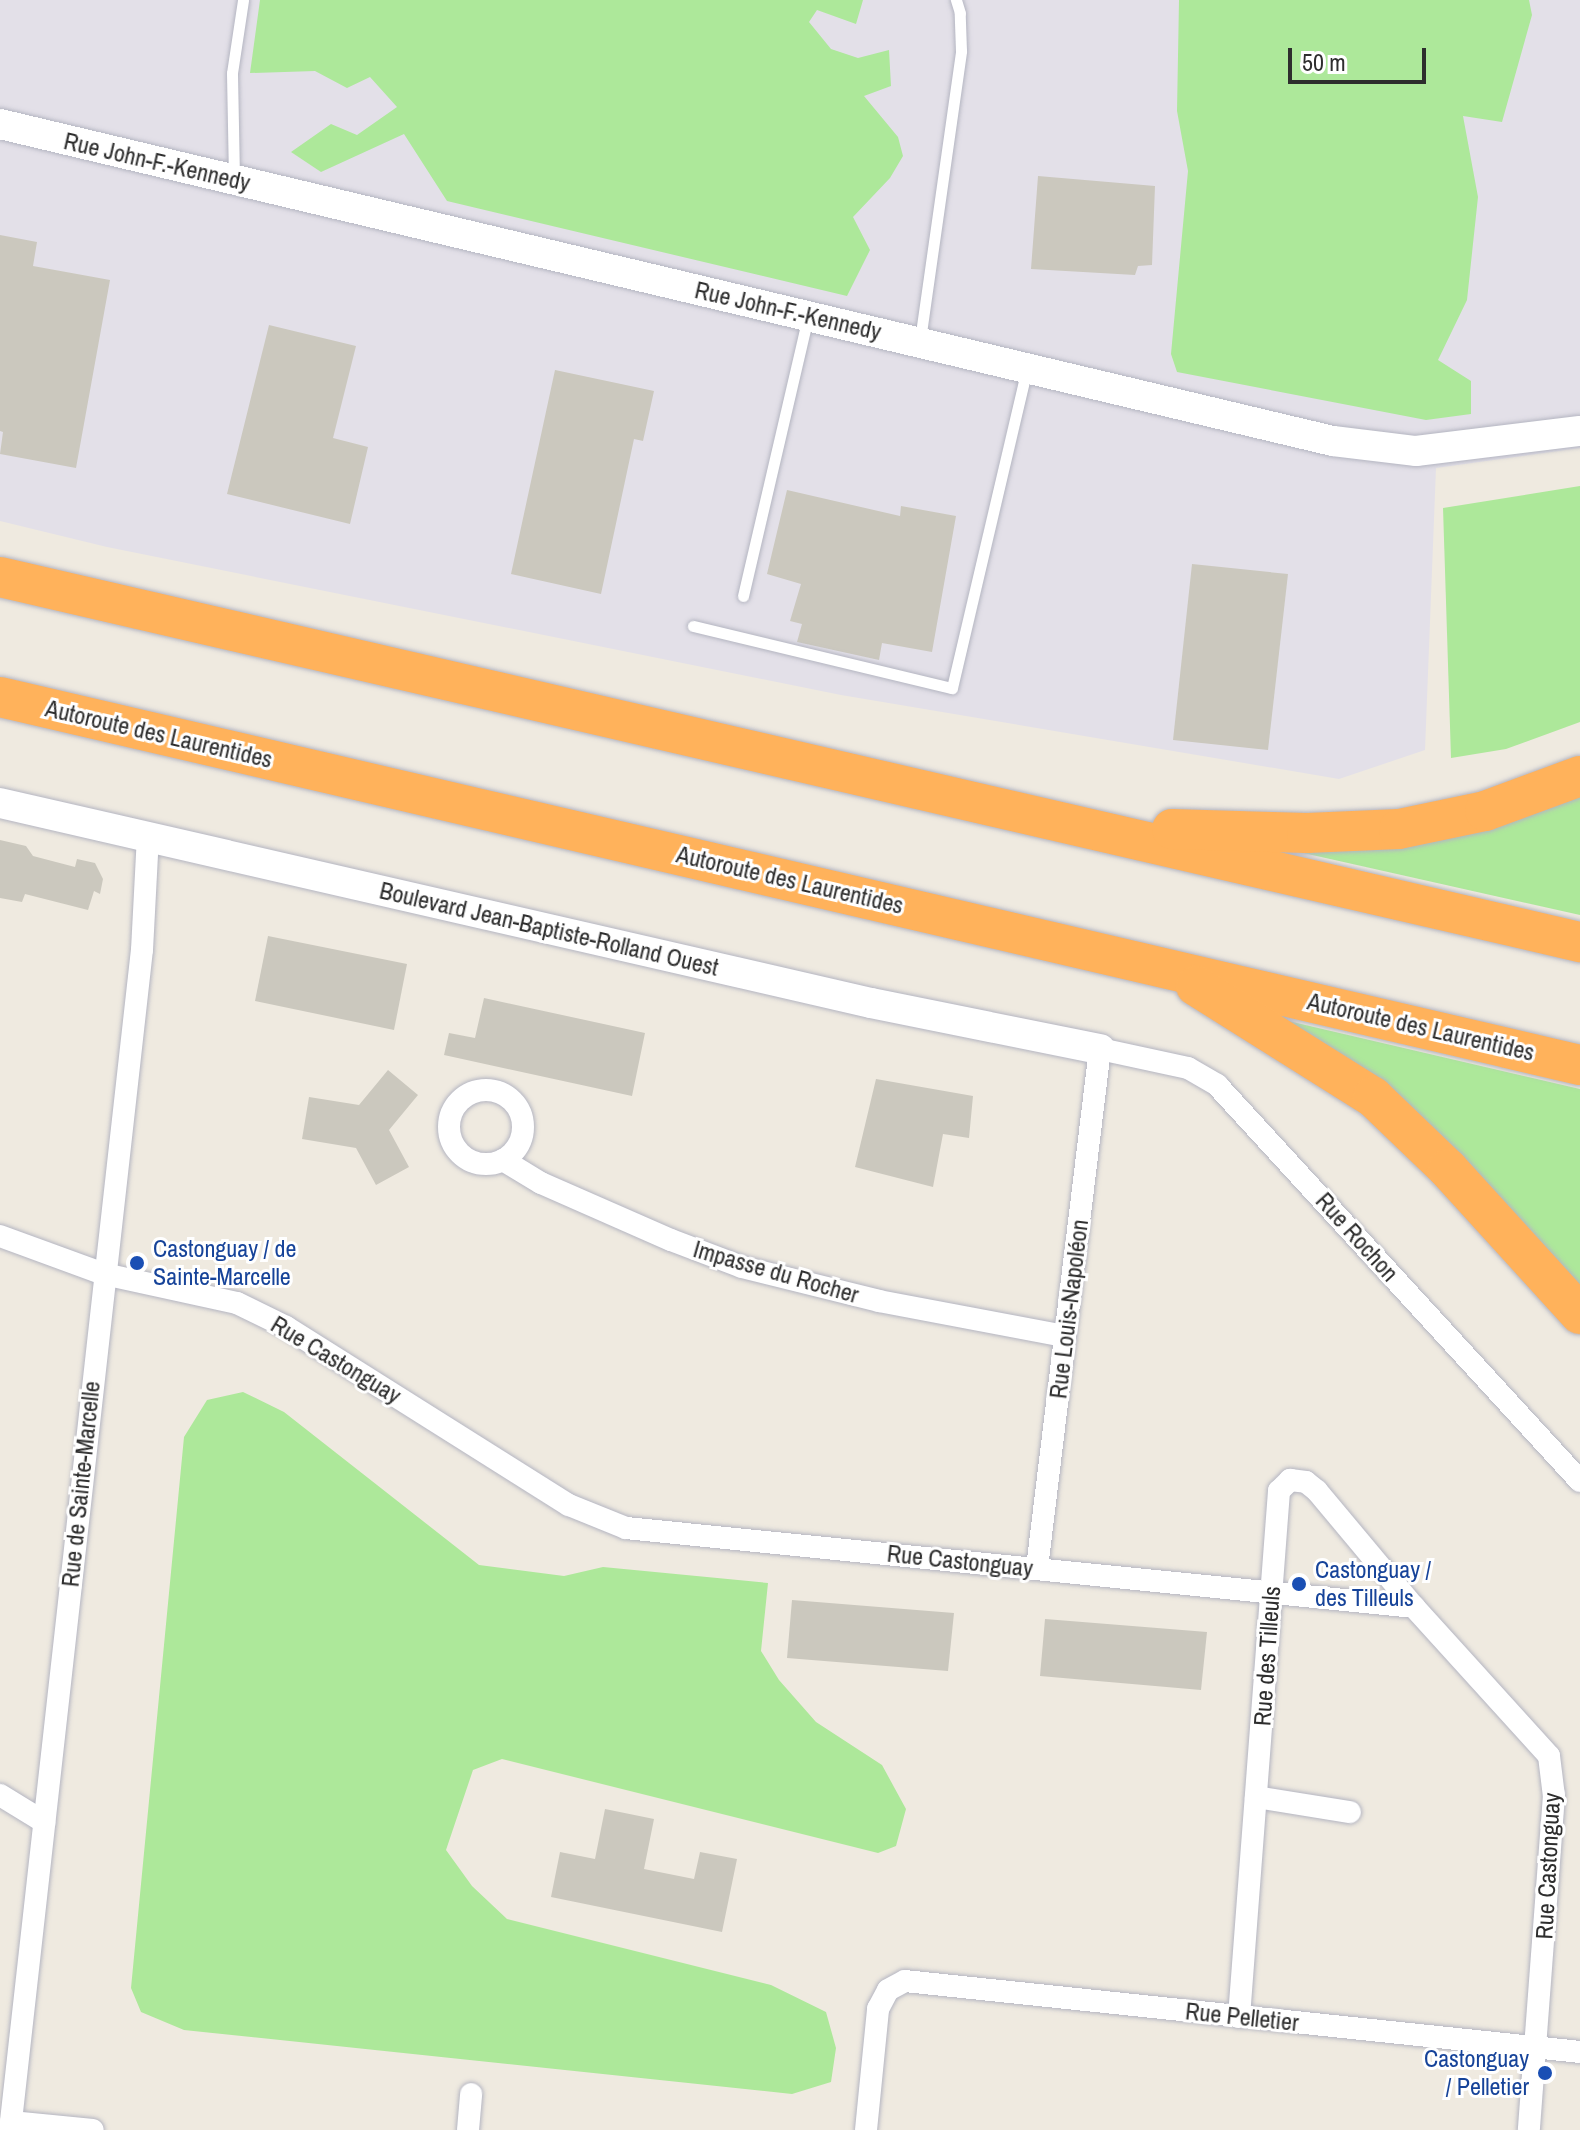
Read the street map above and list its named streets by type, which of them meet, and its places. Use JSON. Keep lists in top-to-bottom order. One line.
{"streets":{"highway":["Autoroute des Laurentides"],"street":["Rue John-F.-Kennedy","Boulevard Jean-Baptiste-Rolland Ouest","Rue Rochon","Impasse du Rocher","Rue Louis-Napoléon","Rue Castonguay","Rue de Sainte-Marcelle","Rue des Tilleuls","Rue Pelletier"]},"crossings":[["Boulevard Jean-Baptiste-Rolland Ouest","Rue Rochon"],["Boulevard Jean-Baptiste-Rolland Ouest","Rue Louis-Napoléon"],["Boulevard Jean-Baptiste-Rolland Ouest","Rue de Sainte-Marcelle"],["Rue Rochon","Rue Louis-Napoléon"],["Impasse du Rocher","Rue Louis-Napoléon"],["Rue Louis-Napoléon","Rue Castonguay"],["Rue Castonguay","Rue de Sainte-Marcelle"],["Rue Castonguay","Rue des Tilleuls"],["Rue Castonguay","Rue Pelletier"],["Rue des Tilleuls","Rue Pelletier"]],"places":["Castonguay / de Sainte-Marcelle","Castonguay / des Tilleuls","Castonguay / Pelletier"],"scale_bar":"50 m"}
